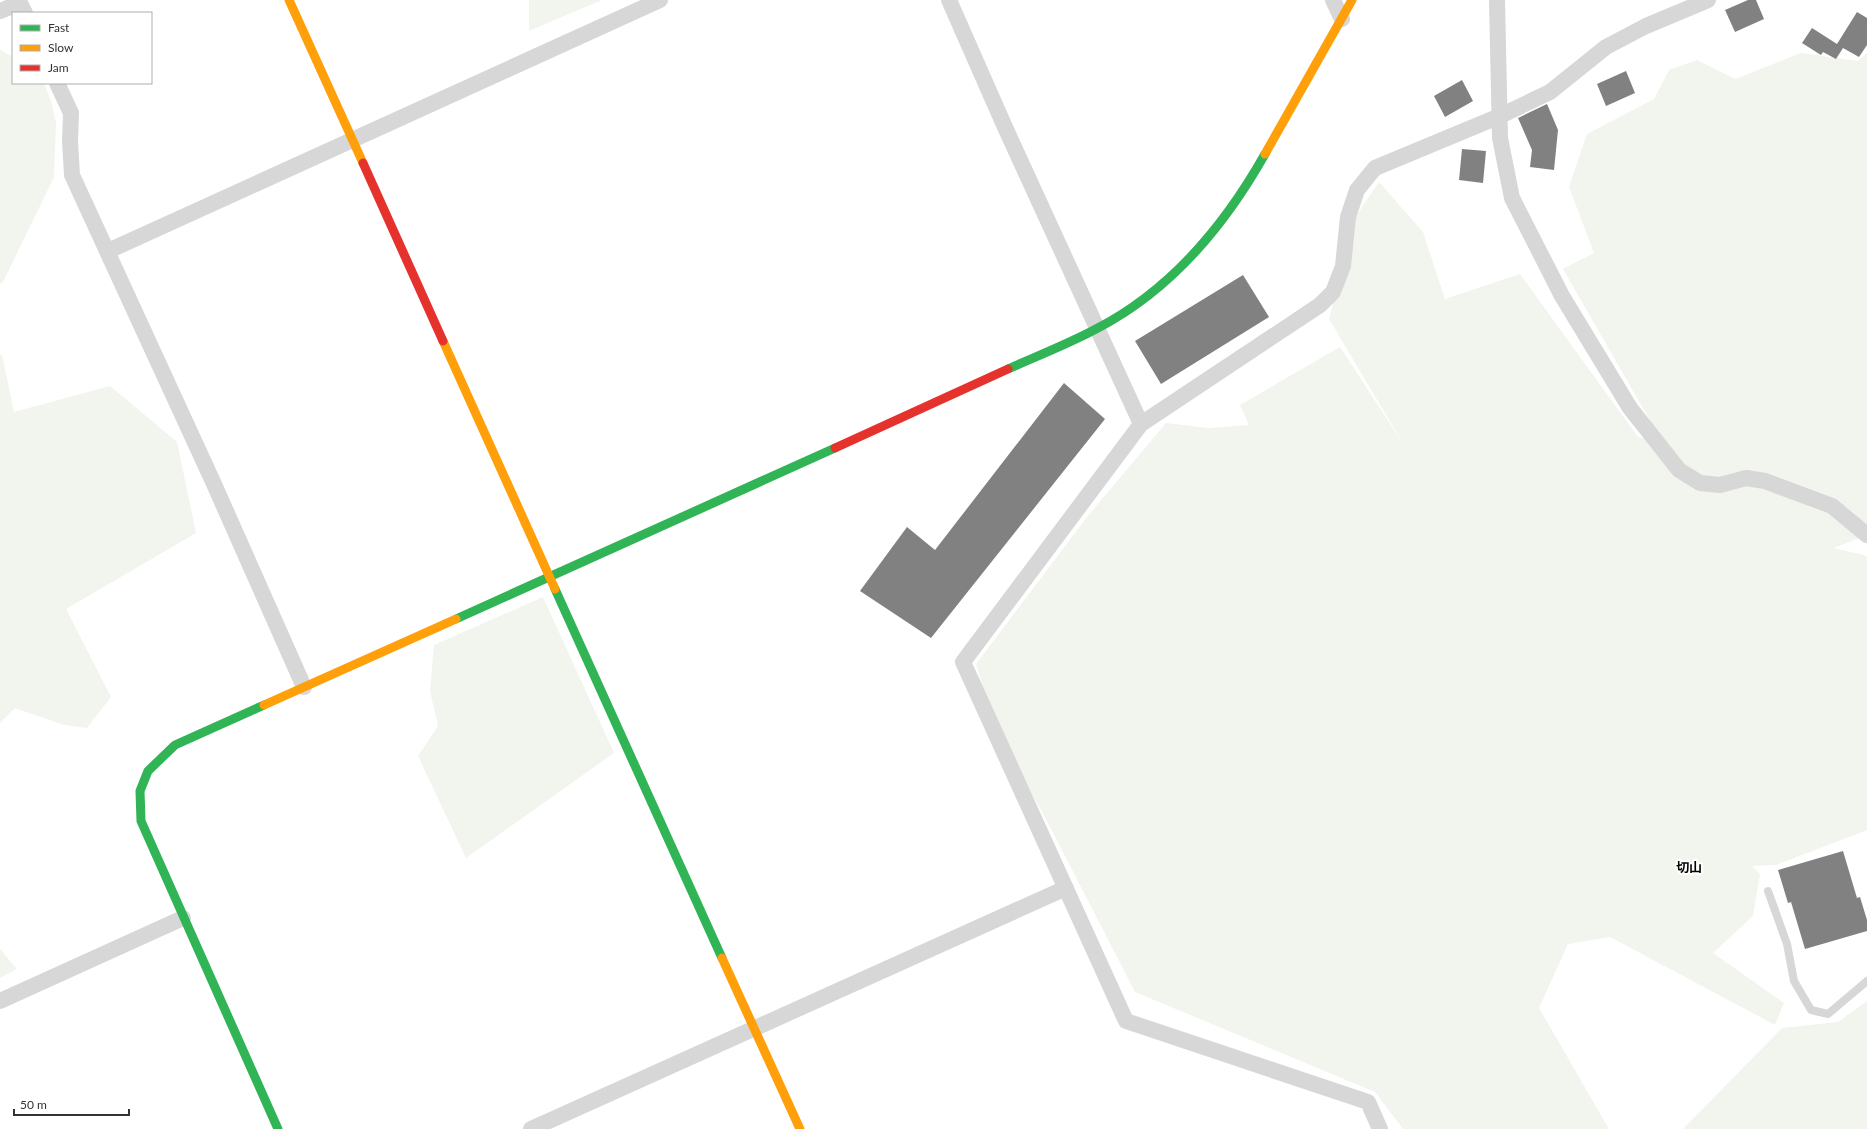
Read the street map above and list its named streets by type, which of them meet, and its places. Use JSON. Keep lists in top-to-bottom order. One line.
{"districts":["切山"],"legend":["Fast","Slow","Jam"],"scale_bar":"50 m"}
